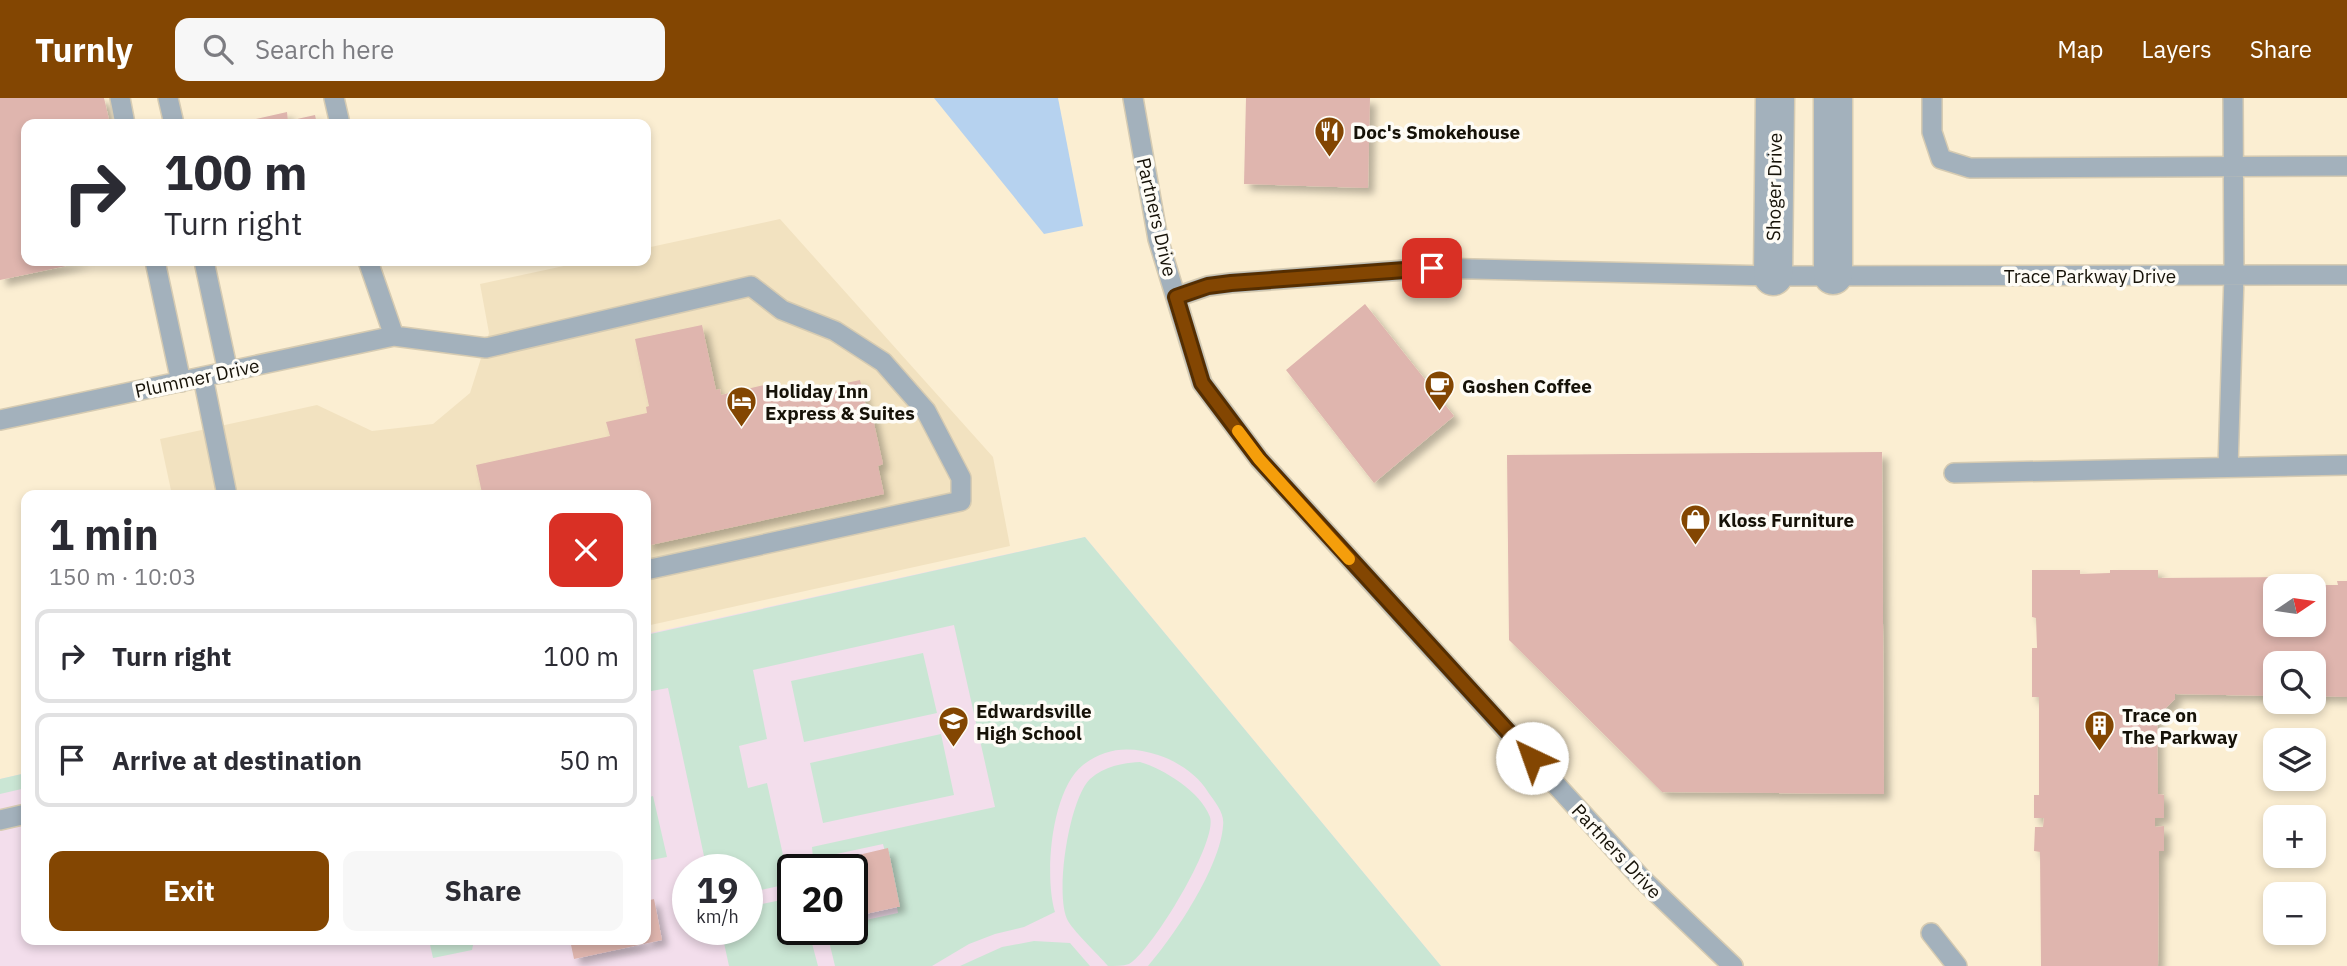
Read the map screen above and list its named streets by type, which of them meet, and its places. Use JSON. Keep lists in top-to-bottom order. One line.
{"streets":{"street":["Shoger Drive"],"lane":["Partners Drive","Trace Parkway Drive","Plummer Drive"]},"crossings":[["Shoger Drive","Trace Parkway Drive"],["Partners Drive","Trace Parkway Drive"]],"places":{"restaurant":["Doc's Smokehouse"],"cafe":["Goshen Coffee"],"hotel":["Holiday Inn Express & Suites"],"shop":["Kloss Furniture"],"school or university":["Edwardsville High School"],"building":["Trace on The Parkway"]},"north":"right","page":{"header":"Turnly","search":"Search here","nav":["Map","Layers","Share"],"turn":["100 m","Turn right"],"heading":["1 min","150 m · 10:03"],"map_buttons":["+","−"],"list":[{"name":"Turn right","value":"100 m"},{"name":"Arrive at destination","value":"50 m"}],"buttons":["Exit","Share"],"speed":"19 km/h","limit":"20"}}
